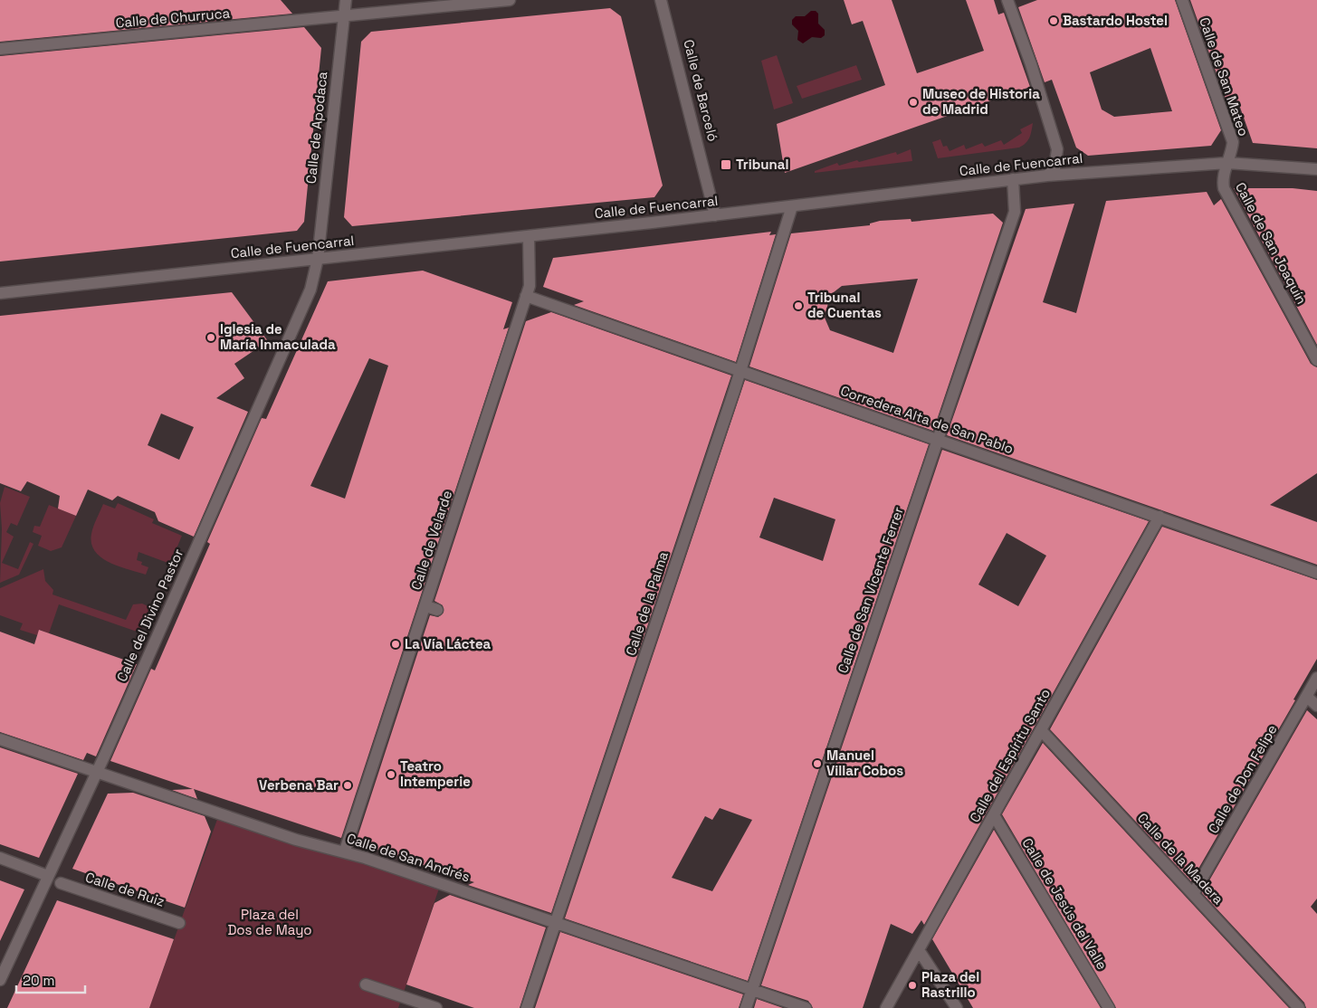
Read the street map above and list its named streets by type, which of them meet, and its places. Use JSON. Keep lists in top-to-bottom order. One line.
{"streets":{"street":["Calle de Churruca","Calle de San Mateo","Calle de Barceló","Calle de Apodaca","Calle de Fuencarral","Calle de San Joaquín","Corredera Alta de San Pablo","Calle de Velarde","Calle de San Vicente Ferrer","Calle de la Palma","Calle del Divino Pastor","Calle del Espíritu Santo","Calle de Don Felipe","Calle de San Andrés","Calle de la Madera","Calle de Ruiz","Calle de Jesús del Valle"]},"crossings":[["Calle de Churruca","Calle de Apodaca"],["Calle de San Mateo","Calle de Fuencarral"],["Calle de San Mateo","Calle de San Joaquín"],["Calle de Barceló","Calle de Fuencarral"],["Calle de Apodaca","Calle de Fuencarral"],["Calle de Apodaca","Calle del Divino Pastor"],["Calle de Fuencarral","Calle de San Joaquín"],["Calle de Fuencarral","Calle de Velarde"],["Calle de Fuencarral","Calle de San Vicente Ferrer"],["Calle de Fuencarral","Calle de la Palma"],["Calle de Fuencarral","Calle del Divino Pastor"],["Corredera Alta de San Pablo","Calle de Velarde"],["Corredera Alta de San Pablo","Calle de San Vicente Ferrer"],["Corredera Alta de San Pablo","Calle de la Palma"],["Corredera Alta de San Pablo","Calle del Espíritu Santo"],["Calle de Velarde","Calle de San Andrés"],["Calle de San Vicente Ferrer","Calle de San Andrés"],["Calle de la Palma","Calle de San Andrés"],["Calle del Divino Pastor","Calle de San Andrés"],["Calle del Espíritu Santo","Calle de la Madera"],["Calle del Espíritu Santo","Calle de Jesús del Valle"],["Calle de Don Felipe","Calle de la Madera"]],"parks":["Plaza del Dos de Mayo"],"places":{"other":["Bastardo Hostel","Museo de Historia de Madrid","Tribunal de Cuentas","Iglesia de María Inmaculada","La Vía Láctea","Manuel Villar Cobos","Teatro Intemperie","Verbena Bar","Plaza del Rastrillo"],"transit":["Tribunal"]},"scale_bar":"20 m"}
